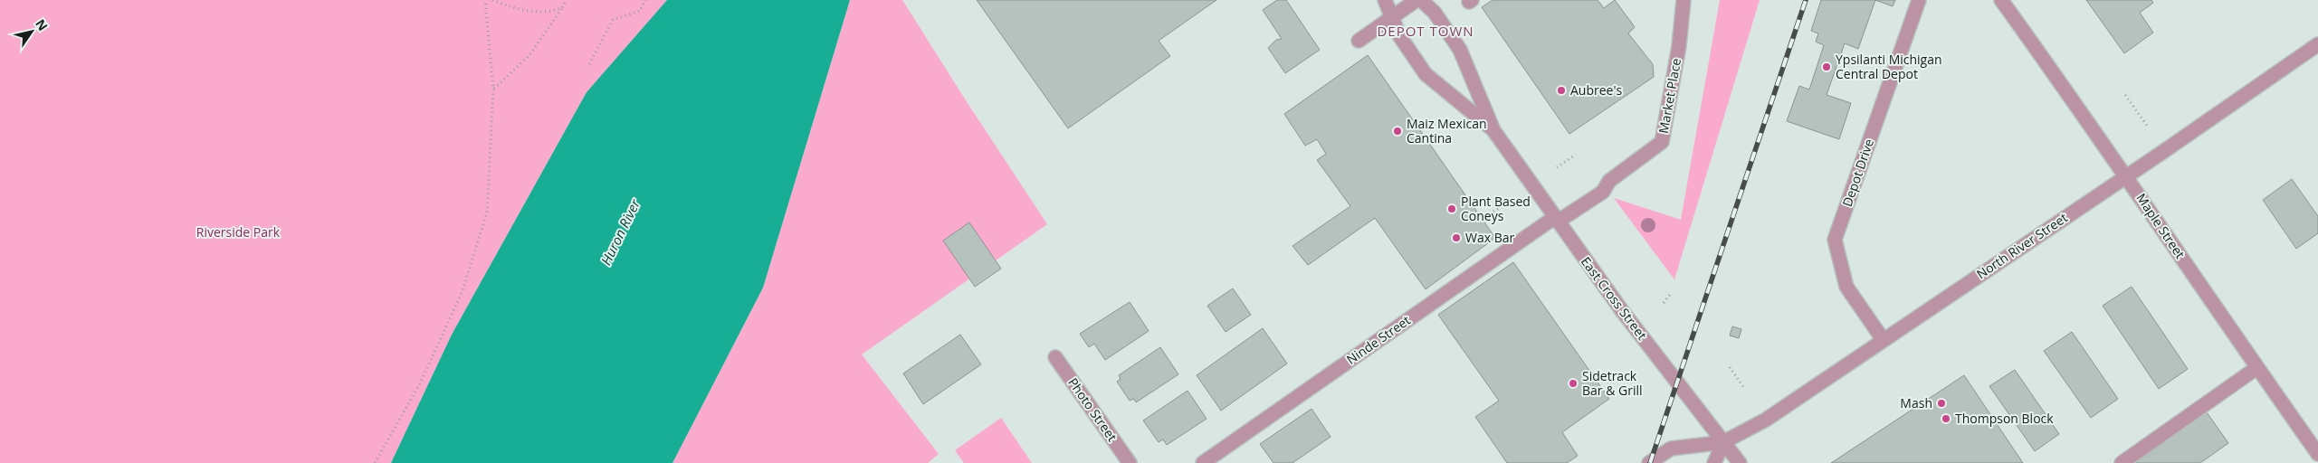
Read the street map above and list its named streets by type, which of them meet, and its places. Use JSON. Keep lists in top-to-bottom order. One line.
{"streets":{"street":["Market Place","Depot Drive","Maple Street","North River Street","East Cross Street","Ninde Street","Photo Street"]},"crossings":[["Market Place","East Cross Street"],["Market Place","Ninde Street"],["Depot Drive","North River Street"],["Maple Street","North River Street"],["North River Street","East Cross Street"],["East Cross Street","Ninde Street"]],"districts":["DEPOT TOWN"],"water":["Huron River"],"parks":["Riverside Park"],"places":["Ypsilanti Michigan Central Depot","Aubree's","Maiz Mexican Cantina","Plant Based Coneys","Wax Bar","Sidetrack Bar & Grill","Mash","Thompson Block"],"north":"top right"}
